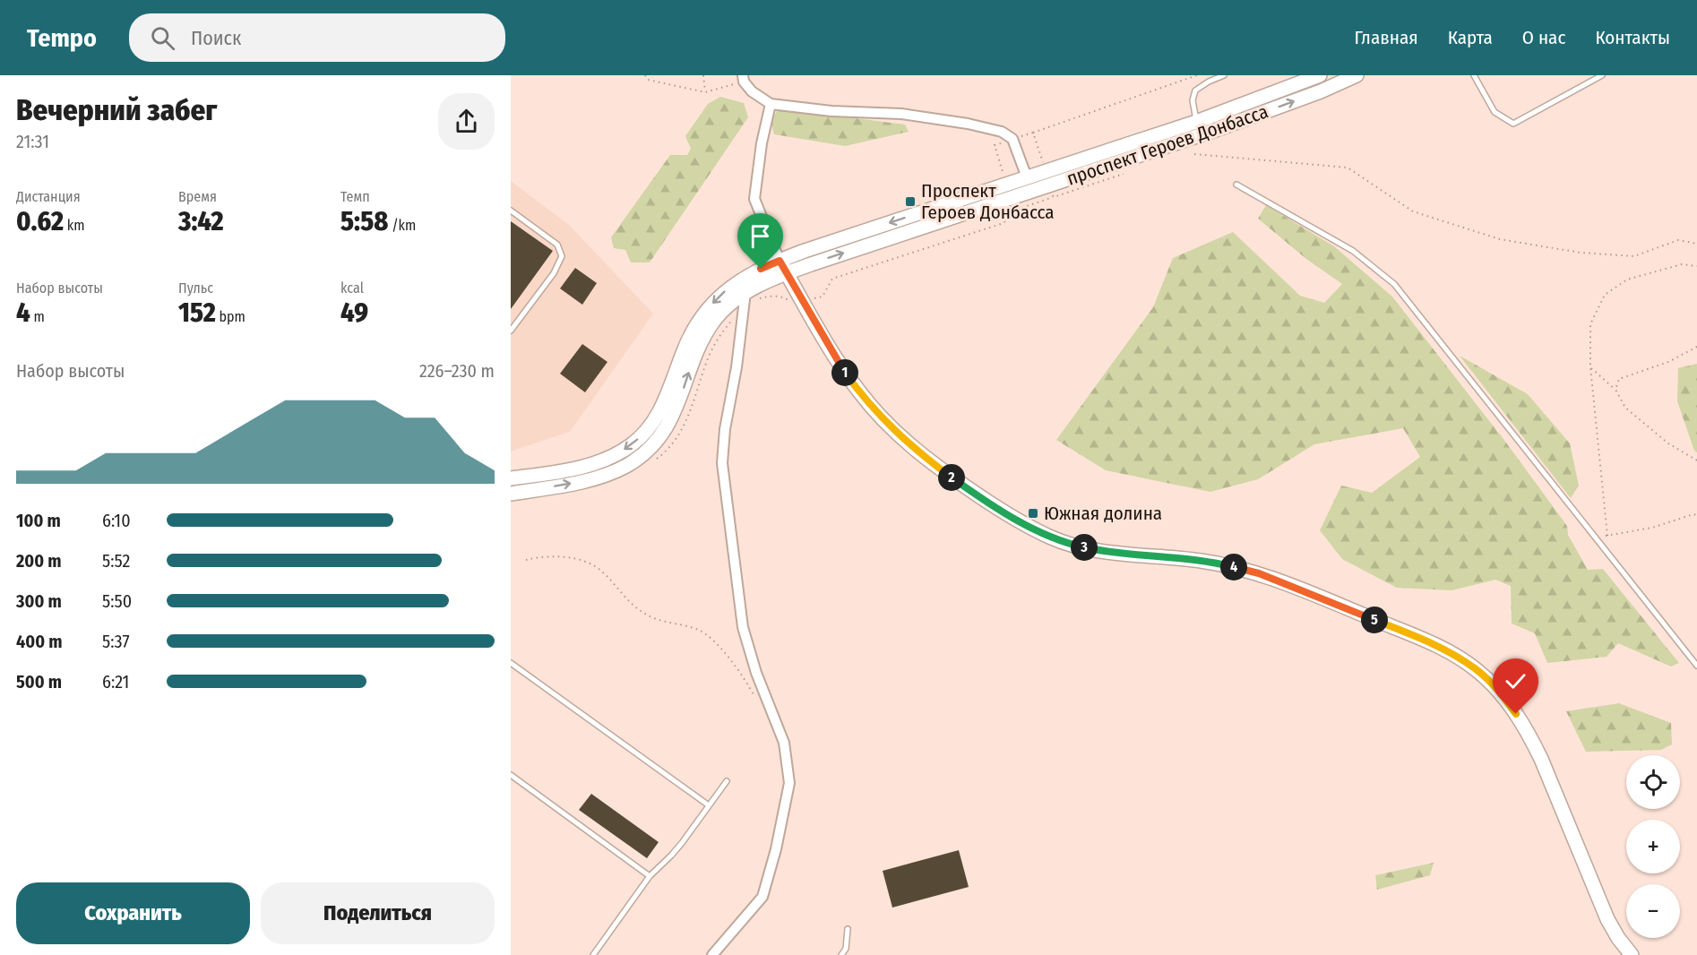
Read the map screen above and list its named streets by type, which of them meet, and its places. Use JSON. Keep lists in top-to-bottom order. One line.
{"streets":{"street":["проспект Героев Донбасса"]},"places":{"transit":["Проспект Героев Донбасса","Южная долина"]},"page":{"header":"Tempo","search":"Поиск","nav":["Главная","Карта","О нас","Контакты"],"heading":["Вечерний забег","21:31"],"stats":[["Дистанция","0.62 km"],["Время","3:42"],["Темп","5:58 /km"],["Набор высоты","4 m"],["Пульс","152 bpm"],["kcal","49"]],"chart":["Набор высоты","226–230 m"],"pins":["1","2","3","4","5"],"list":[{"name":"100 m","note":"6:10"},{"name":"200 m","note":"5:52"},{"name":"300 m","note":"5:50"},{"name":"400 m","note":"5:37"},{"name":"500 m","note":"6:21"}],"map_buttons":["+","−"],"buttons":["Сохранить","Поделиться"]}}
